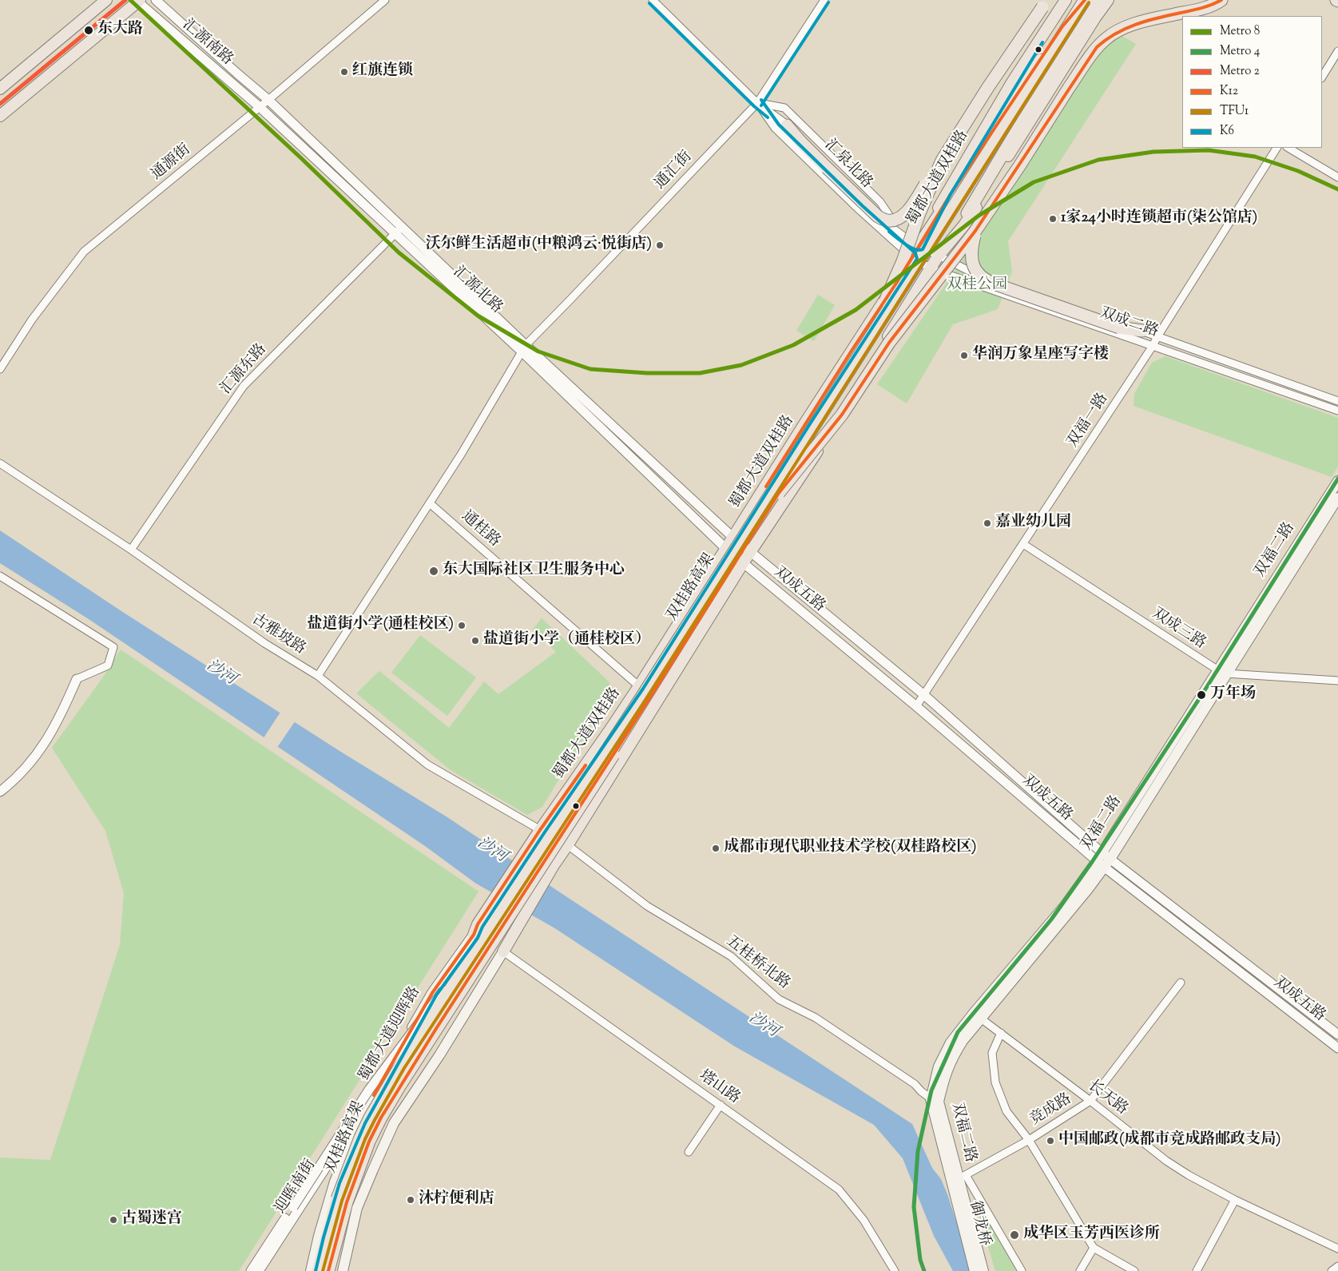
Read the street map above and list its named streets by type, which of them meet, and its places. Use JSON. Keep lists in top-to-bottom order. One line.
{"streets":{"highway":["双桂路高架"],"main road":["蜀都大道双桂路","双福二路","蜀都大道迎晖路","御龙桥"],"street":["汇源南路","通源街","汇泉北路","通汇街","汇源北路","双成二路","汇源东路","双福一路","通桂路","双成五路","双成三路","古雅坡路","五桂桥北路","塔山路","长天路","竞成路","迎晖南街"]},"crossings":[["汇源南路","通源街"],["汇源南路","汇源北路"],["通源街","汇源北路"],["汇泉北路","通汇街"],["汇泉北路","蜀都大道双桂路"],["汇泉北路","双成二路"],["通汇街","汇源北路"],["通汇街","通桂路"],["通汇街","古雅坡路"],["蜀都大道双桂路","汇源北路"],["蜀都大道双桂路","双成二路"],["蜀都大道双桂路","通桂路"],["蜀都大道双桂路","双桂路高架"],["蜀都大道双桂路","古雅坡路"],["蜀都大道双桂路","五桂桥北路"],["蜀都大道双桂路","蜀都大道迎晖路"],["汇源北路","汇源东路"],["汇源北路","双成五路"],["双成二路","双福一路"],["汇源东路","古雅坡路"],["双福一路","双成五路"],["双福一路","双成三路"],["双福二路","双成五路"],["双福二路","双成三路"],["双福二路","五桂桥北路"],["双福二路","长天路"],["双福二路","竞成路"],["双福二路","御龙桥"],["双桂路高架","蜀都大道迎晖路"],["古雅坡路","五桂桥北路"],["蜀都大道迎晖路","迎晖南街"],["长天路","竞成路"],["竞成路","御龙桥"]],"water":["沙河"],"parks":["双桂公园"],"places":["东大路","红旗连锁","1家24小时连锁超市(柒公馆店)","沃尔鲜生活超市(中粮鸿云·悦街店)","华润万象星座写字楼","嘉业幼儿园","东大国际社区卫生服务中心","盐道街小学(通桂校区)","盐道街小学（通桂校区）","万年场","成都市现代职业技术学校(双桂路校区)","中国邮政(成都市竞成路邮政支局)","沐柠便利店","古蜀迷宫","成华区玉芳西医诊所"],"lines":["metro line 8","metro line 2","transit line K12","transit line TFU1","transit line K6","metro line 4"],"legend":["Metro 8","Metro 4","Metro 2","K12","TFU1","K6"]}
